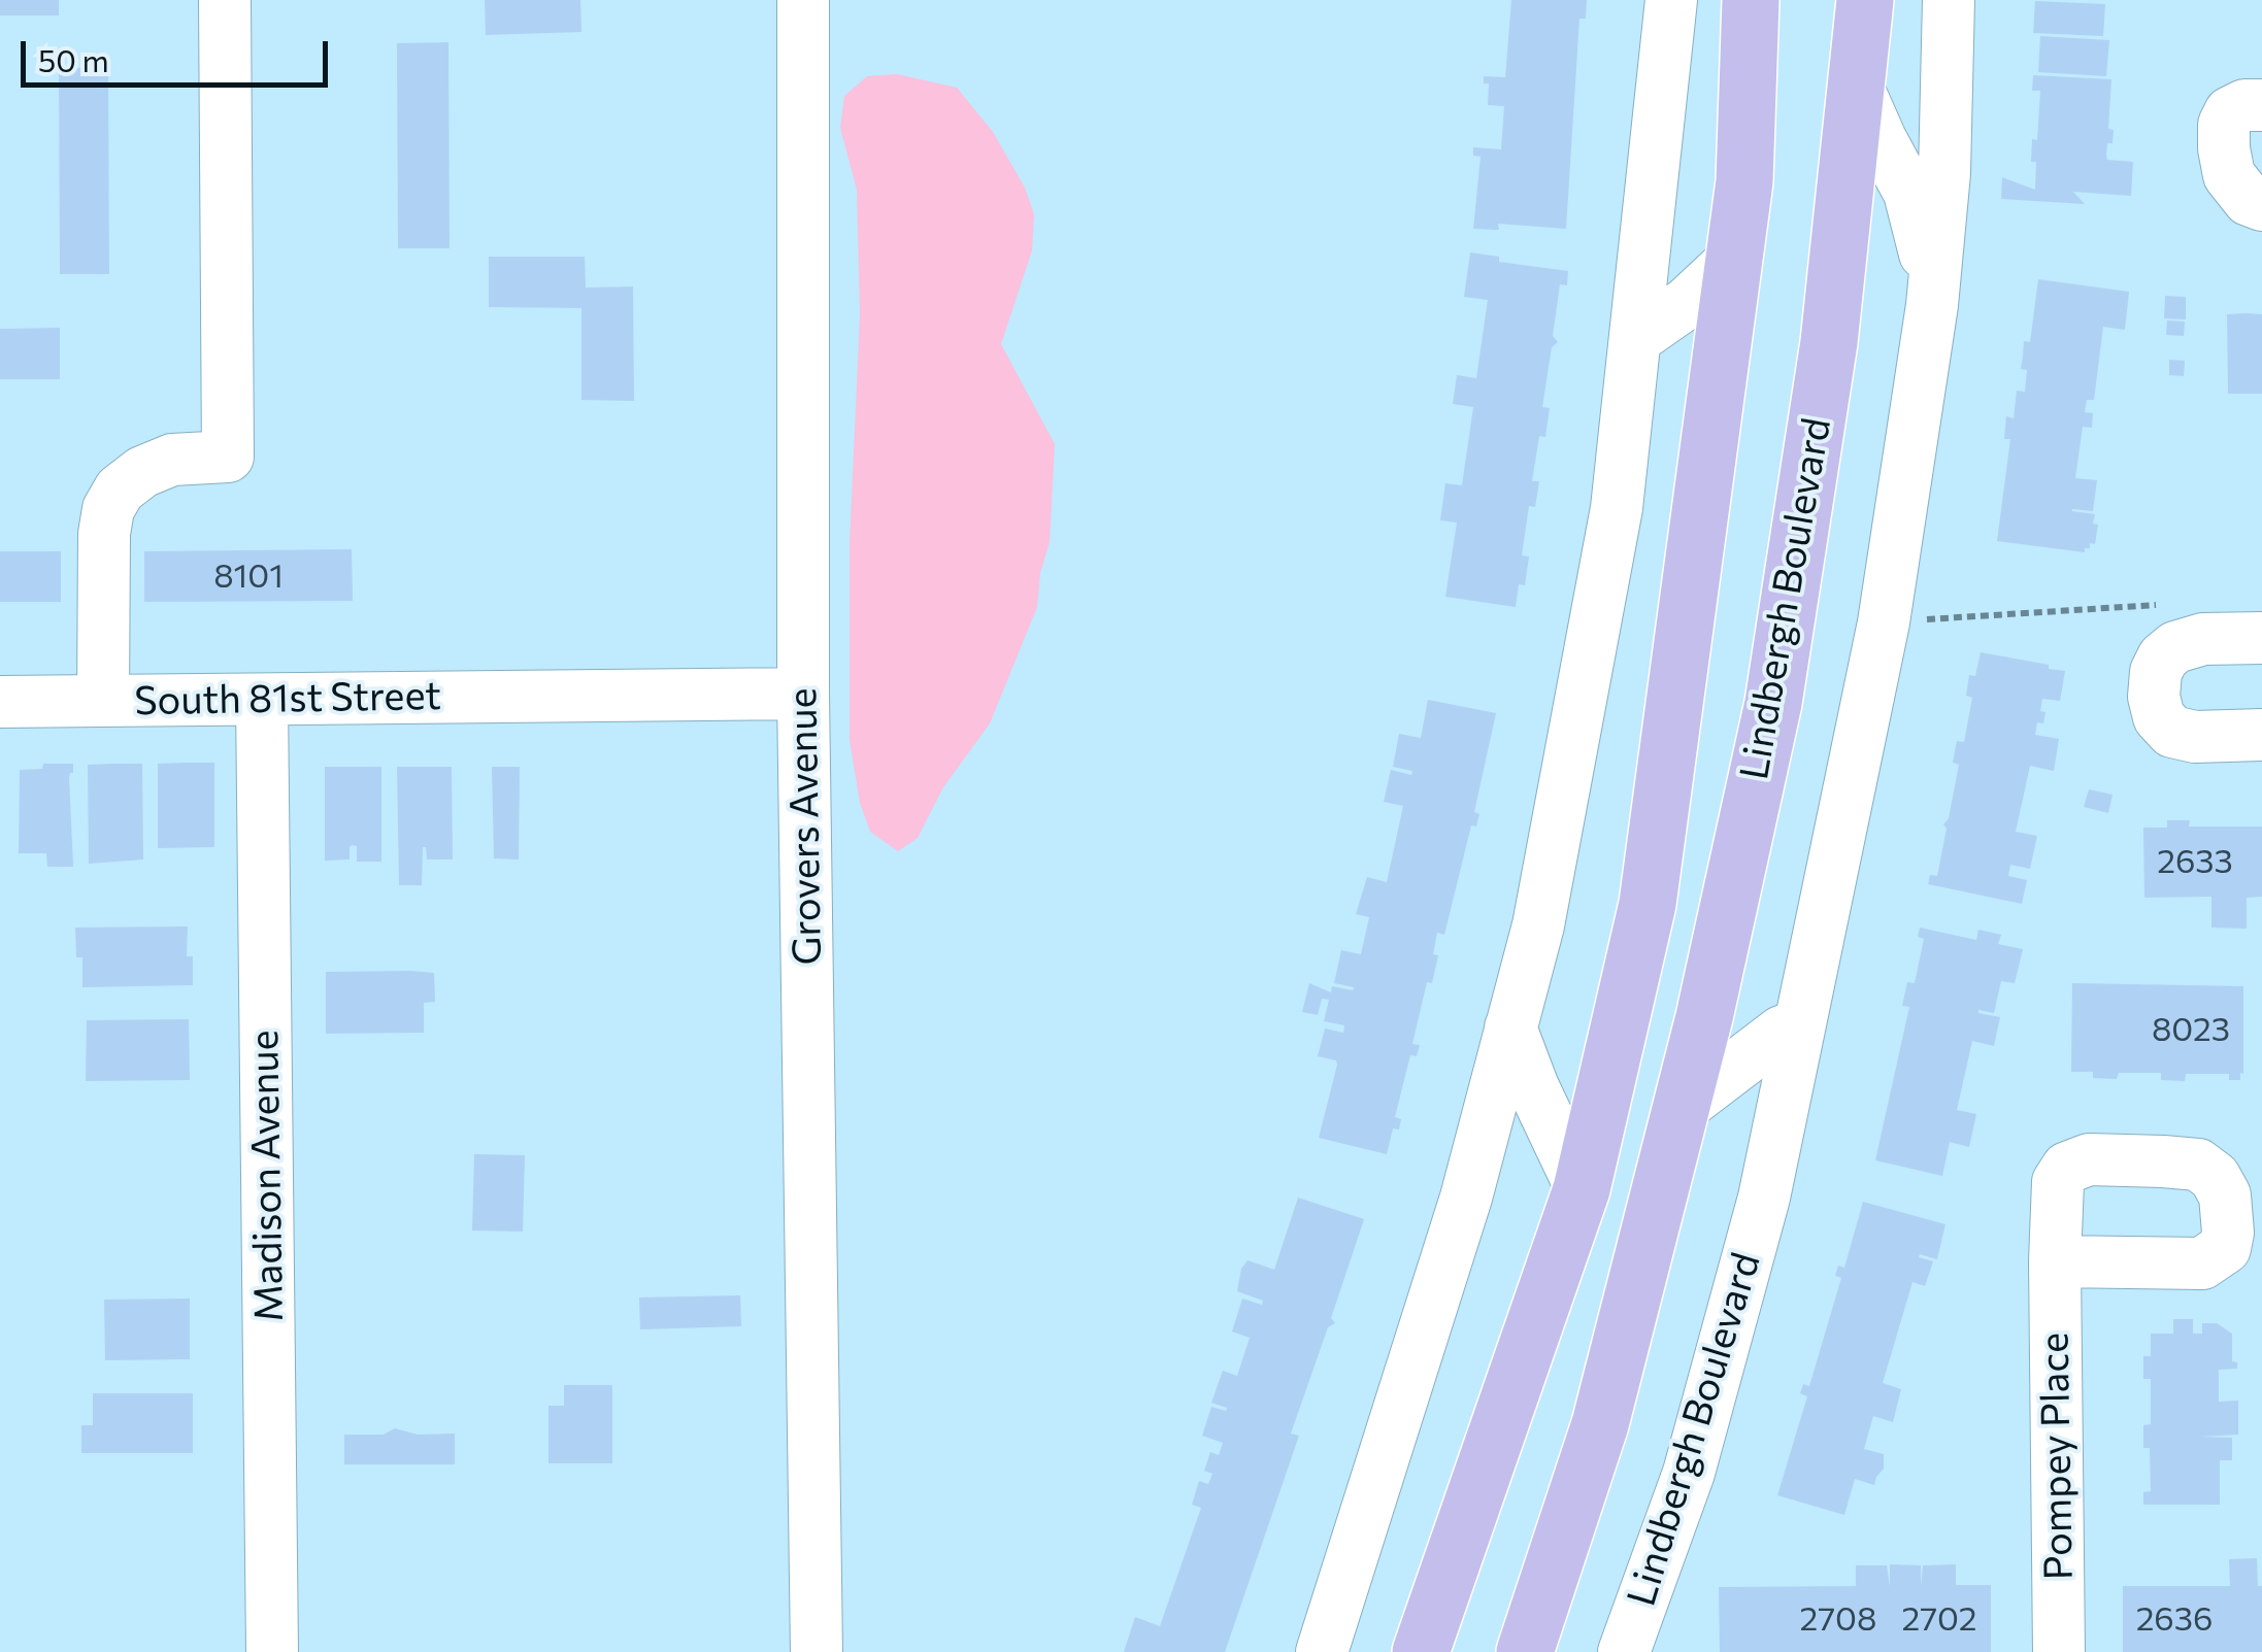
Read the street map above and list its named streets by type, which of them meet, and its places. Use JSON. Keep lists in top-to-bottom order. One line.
{"streets":{"main road":["Lindbergh Boulevard"],"street":["South 81st Street","Grovers Avenue","Madison Avenue","Pompey Place"]},"crossings":[["South 81st Street","Grovers Avenue"],["South 81st Street","Madison Avenue"]],"house_numbers":["8101","2633","8023","2708","2702","2636"],"scale_bar":"50 m"}
